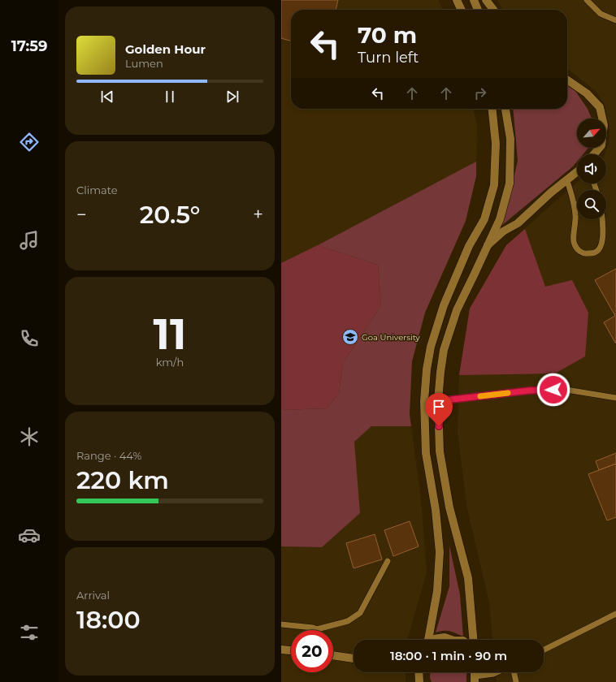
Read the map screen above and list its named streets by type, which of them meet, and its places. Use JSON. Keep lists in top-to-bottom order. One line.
{"places":{"school or university":["Goa University"]},"north":"top right","page":{"tabs":"17:59","turn":["70 m","Turn left"],"song":["Golden Hour","Lumen"],"tile":["Climate",["11","km/h"],["Range · 44%","220 km"],["Arrival","18:00"]],"heat":["−","20.5°","+"],"limit":"20","trip":"18:00 · 1 min · 90 m"}}
